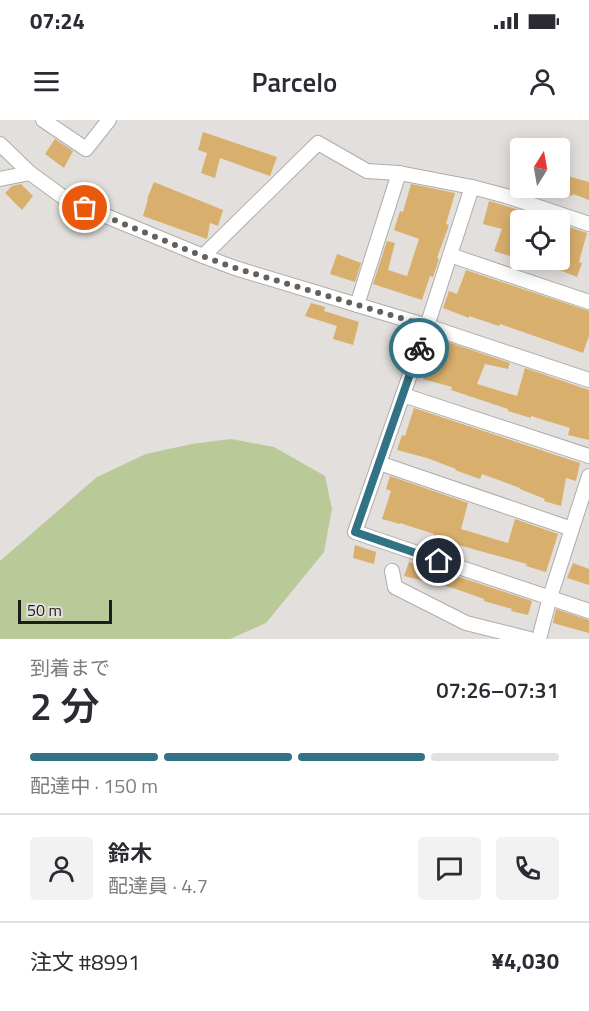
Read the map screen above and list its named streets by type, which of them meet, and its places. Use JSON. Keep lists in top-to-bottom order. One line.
{"scale_bar":"50 m","north":"top","page":{"status":"07:24","header":"Parcelo","scale":"50 m","heading":["2 分","到着まで","07:26–07:31"],"panel":["鈴木","配達員 · 4.7","注文 #8991","¥4,030"],"bar":"配達中 · 150 m"}}
